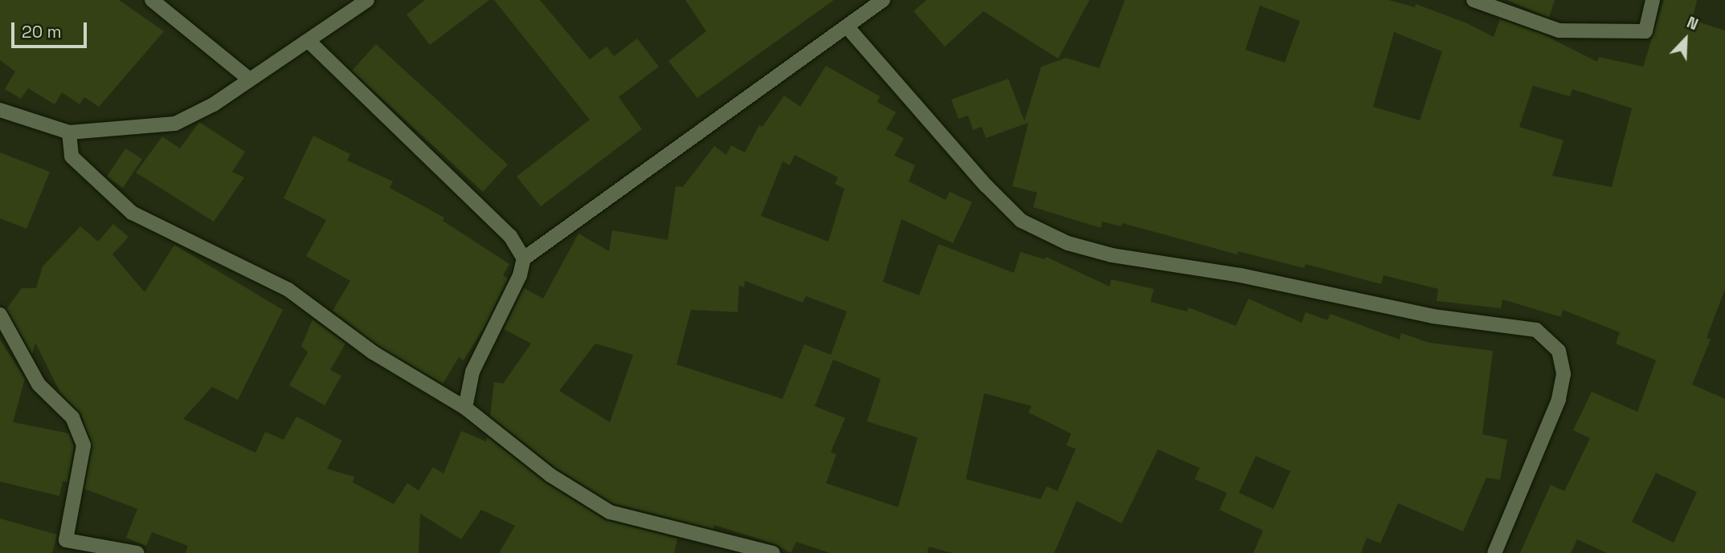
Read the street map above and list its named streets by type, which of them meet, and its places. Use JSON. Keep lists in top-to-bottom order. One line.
{"scale_bar":"20 m","north":"top right"}
